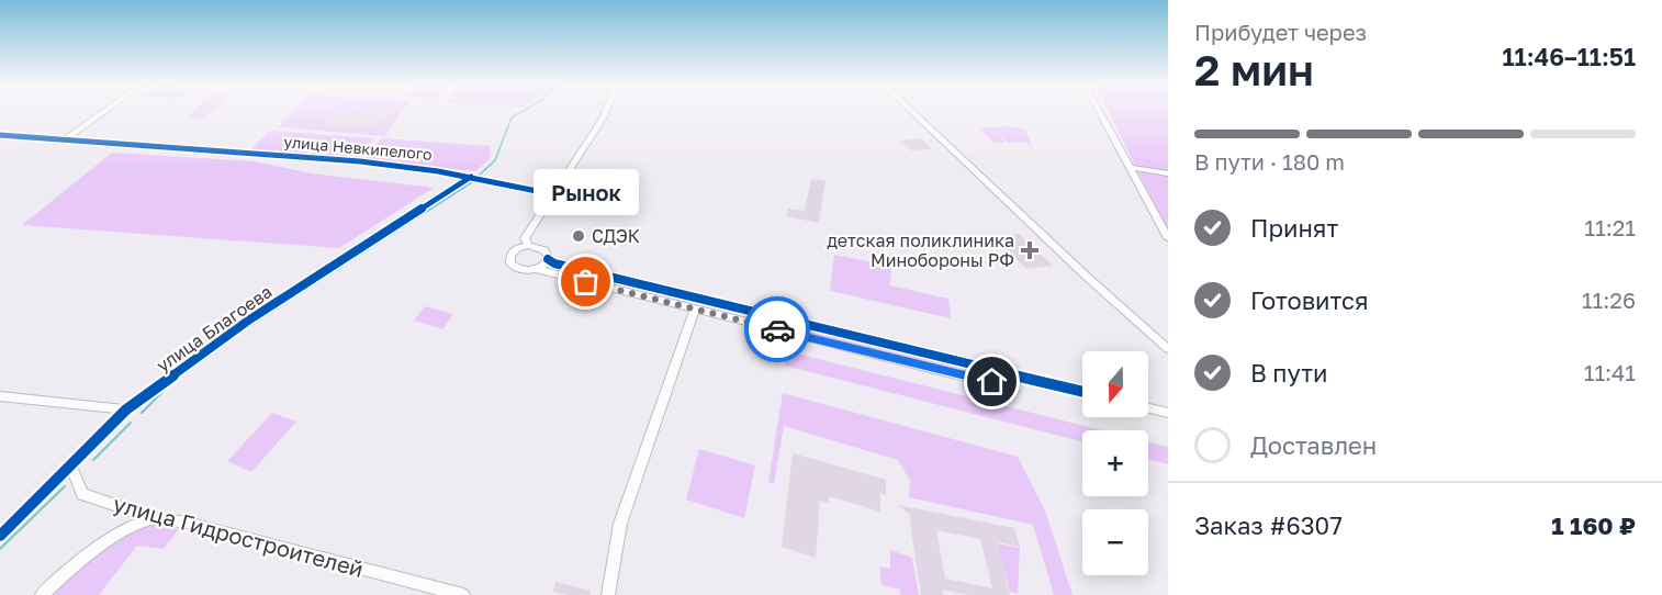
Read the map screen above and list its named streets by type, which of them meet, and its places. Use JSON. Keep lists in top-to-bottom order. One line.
{"streets":{"street":["улица Невкипелого","улица Благоева","улица Гидростроителей"]},"crossings":[["улица Невкипелого","улица Благоева"],["улица Благоева","улица Гидростроителей"]],"places":{"other":["СДЭК","Рынок"],"health":["детская поликлиника Минобороны РФ"]},"north":"bottom","page":{"heading":["2 мин","Прибудет через","11:46–11:51"],"panel":["Заказ #6307","1 160 ₽"],"bar":"В пути · 180 m","bubble":"Рынок","list":[["Принят","11:21"],["Готовится","11:26"],["В пути","11:41"],"Доставлен"],"map_buttons":["+","−"]}}
